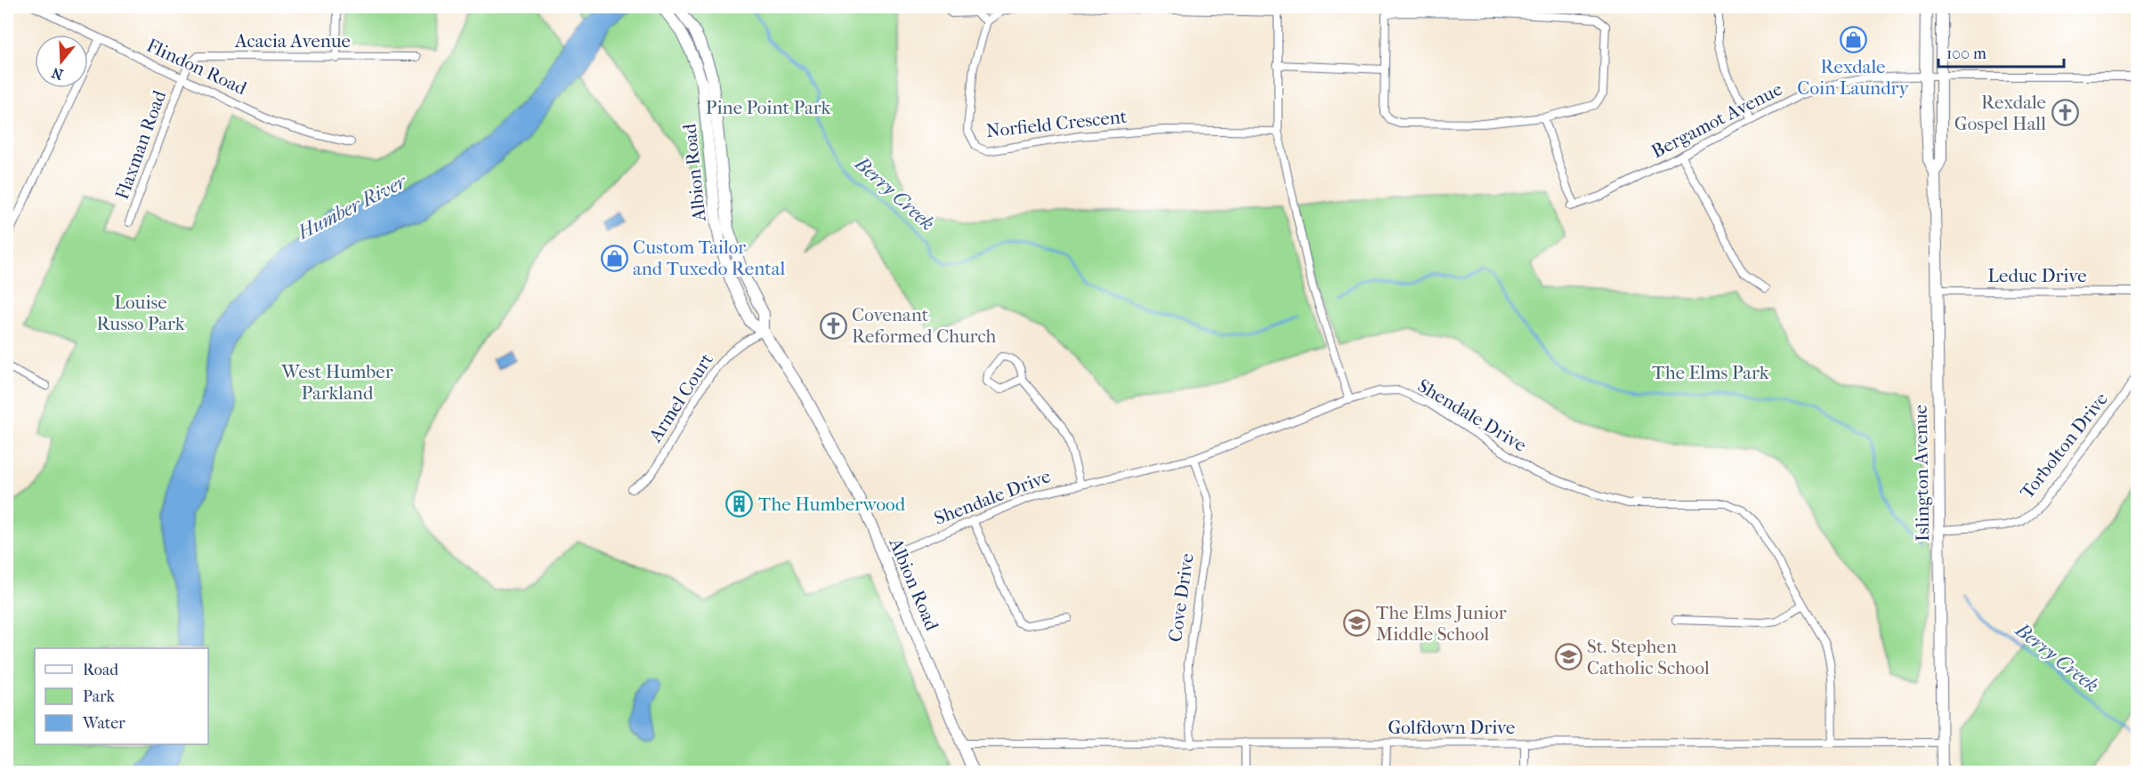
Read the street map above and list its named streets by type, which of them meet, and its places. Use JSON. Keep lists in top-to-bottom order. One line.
{"streets":{"main road":["Albion Road","Islington Avenue"],"street":["Acacia Avenue","Flindon Road","Bergamot Avenue","Norfield Crescent","Flaxman Road","Leduc Drive","Armel Court","Shendale Drive","Torbolton Drive","Cove Drive","Golfdown Drive"]},"crossings":[["Acacia Avenue","Flindon Road"],["Acacia Avenue","Flaxman Road"],["Flindon Road","Flaxman Road"],["Bergamot Avenue","Islington Avenue"],["Albion Road","Armel Court"],["Albion Road","Shendale Drive"],["Albion Road","Golfdown Drive"],["Leduc Drive","Islington Avenue"],["Shendale Drive","Cove Drive"],["Shendale Drive","Golfdown Drive"],["Torbolton Drive","Islington Avenue"],["Islington Avenue","Golfdown Drive"],["Cove Drive","Golfdown Drive"]],"water":["Berry Creek","Humber River"],"parks":["Pine Point Park","Louise Russo Park","West Humber Parkland","The Elms Park"],"places":{"shop":["Rexdale Coin Laundry","Custom Tailor and Tuxedo Rental"],"church":["Rexdale Gospel Hall","Covenant Reformed Church"],"building":["The Humberwood"],"school or university":["The Elms Junior Middle School","St. Stephen Catholic School"]},"legend":["Road","Park","Water"],"scale_bar":"100 m","north":"bottom"}
